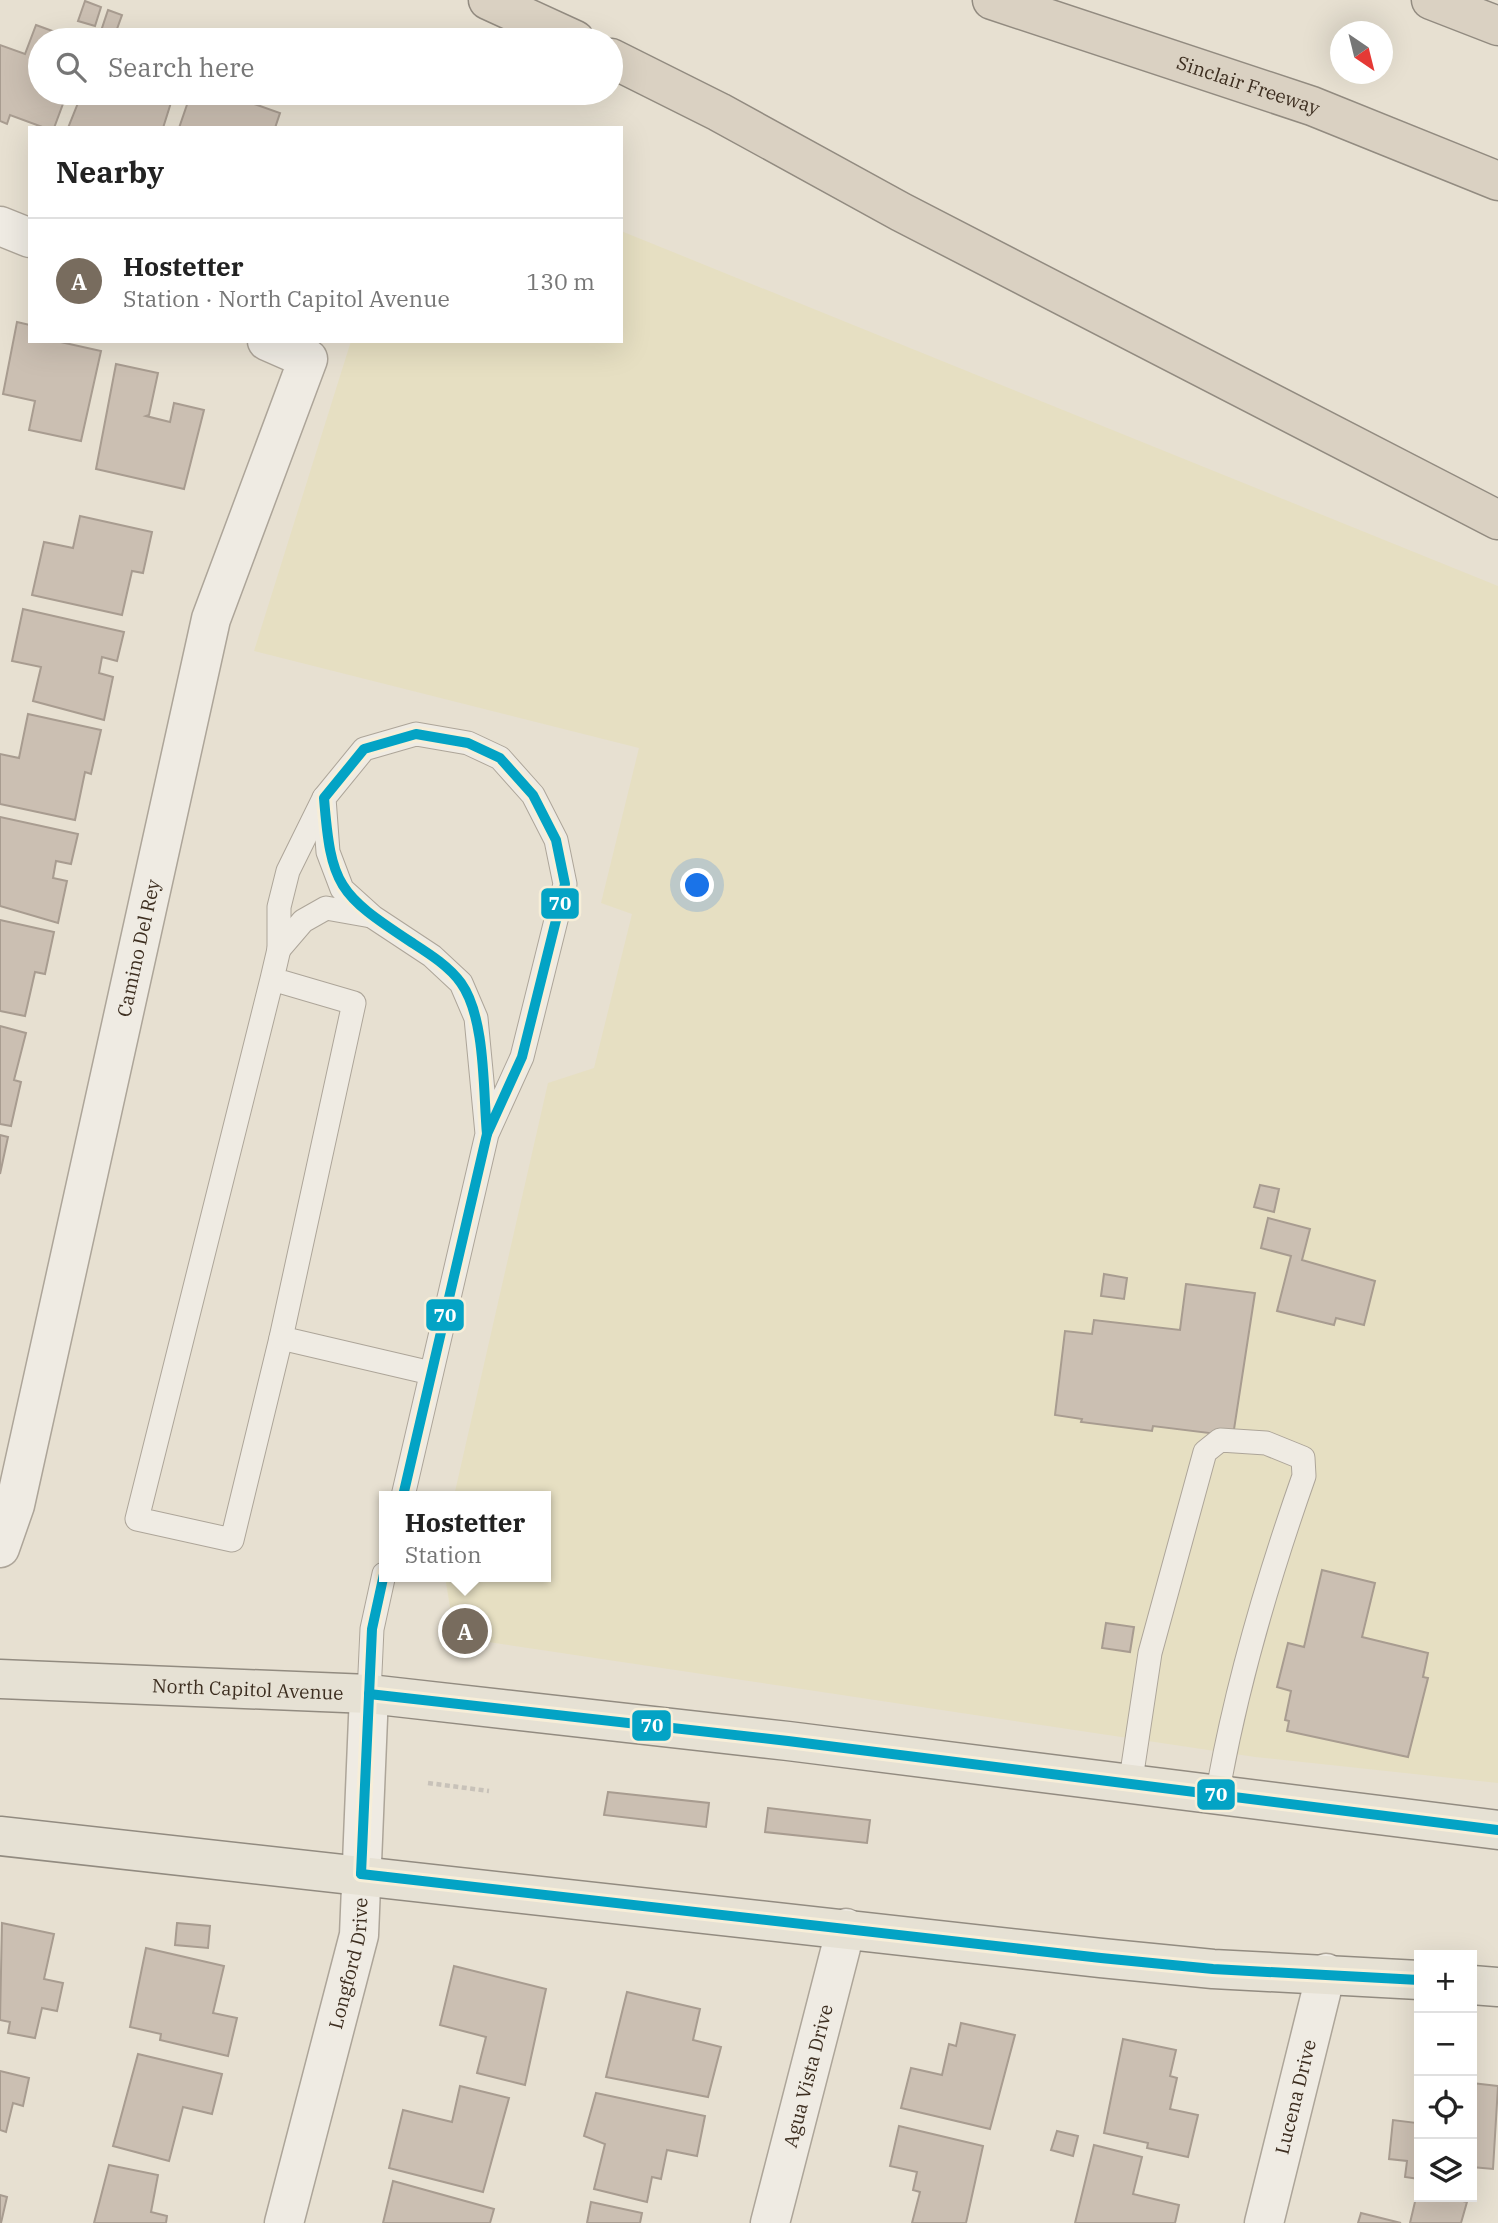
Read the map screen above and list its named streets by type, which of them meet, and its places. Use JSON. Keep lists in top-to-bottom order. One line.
{"streets":{"highway":["Sinclair Freeway"],"main road":["North Capitol Avenue"],"street":["Camino Del Rey","Longford Drive","Agua Vista Drive","Lucena Drive"]},"crossings":[["North Capitol Avenue","Longford Drive"]],"lines":["transit line 70"],"north":"bottom right","page":{"search":"Search here","heading":"Nearby","list":[{"mark":"A","name":"Hostetter","note":"Station · North Capitol Avenue","value":"130 m"}],"popup":["Hostetter","Station"],"pins":"A","map_buttons":["+","−"]}}
